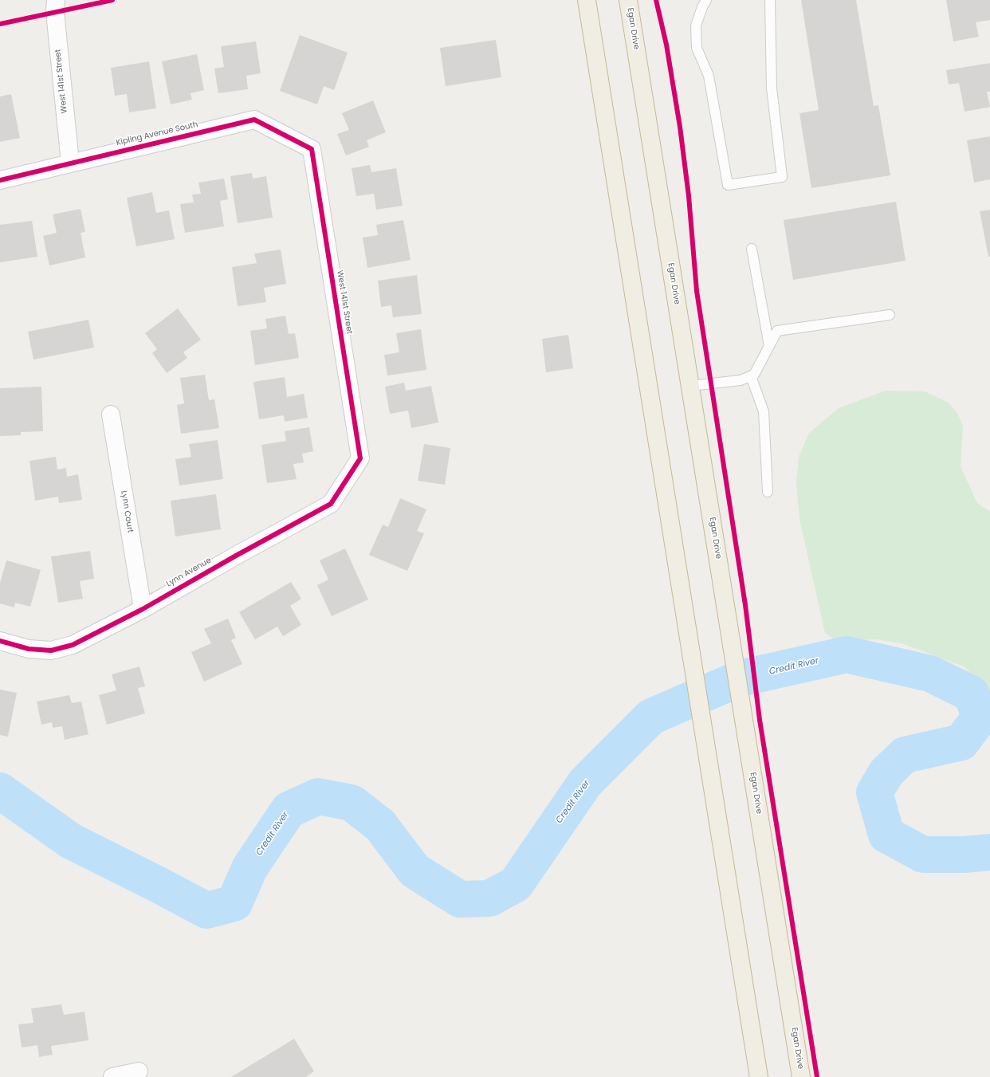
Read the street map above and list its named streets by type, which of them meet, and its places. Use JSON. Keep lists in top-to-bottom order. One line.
{"streets":{"highway":["Egan Drive"],"street":["West 141st Street","Kipling Avenue South","Lynn Court","Lynn Avenue"]},"crossings":[["West 141st Street","Kipling Avenue South"],["West 141st Street","Lynn Avenue"],["Lynn Court","Lynn Avenue"]],"water":["Credit River"]}
